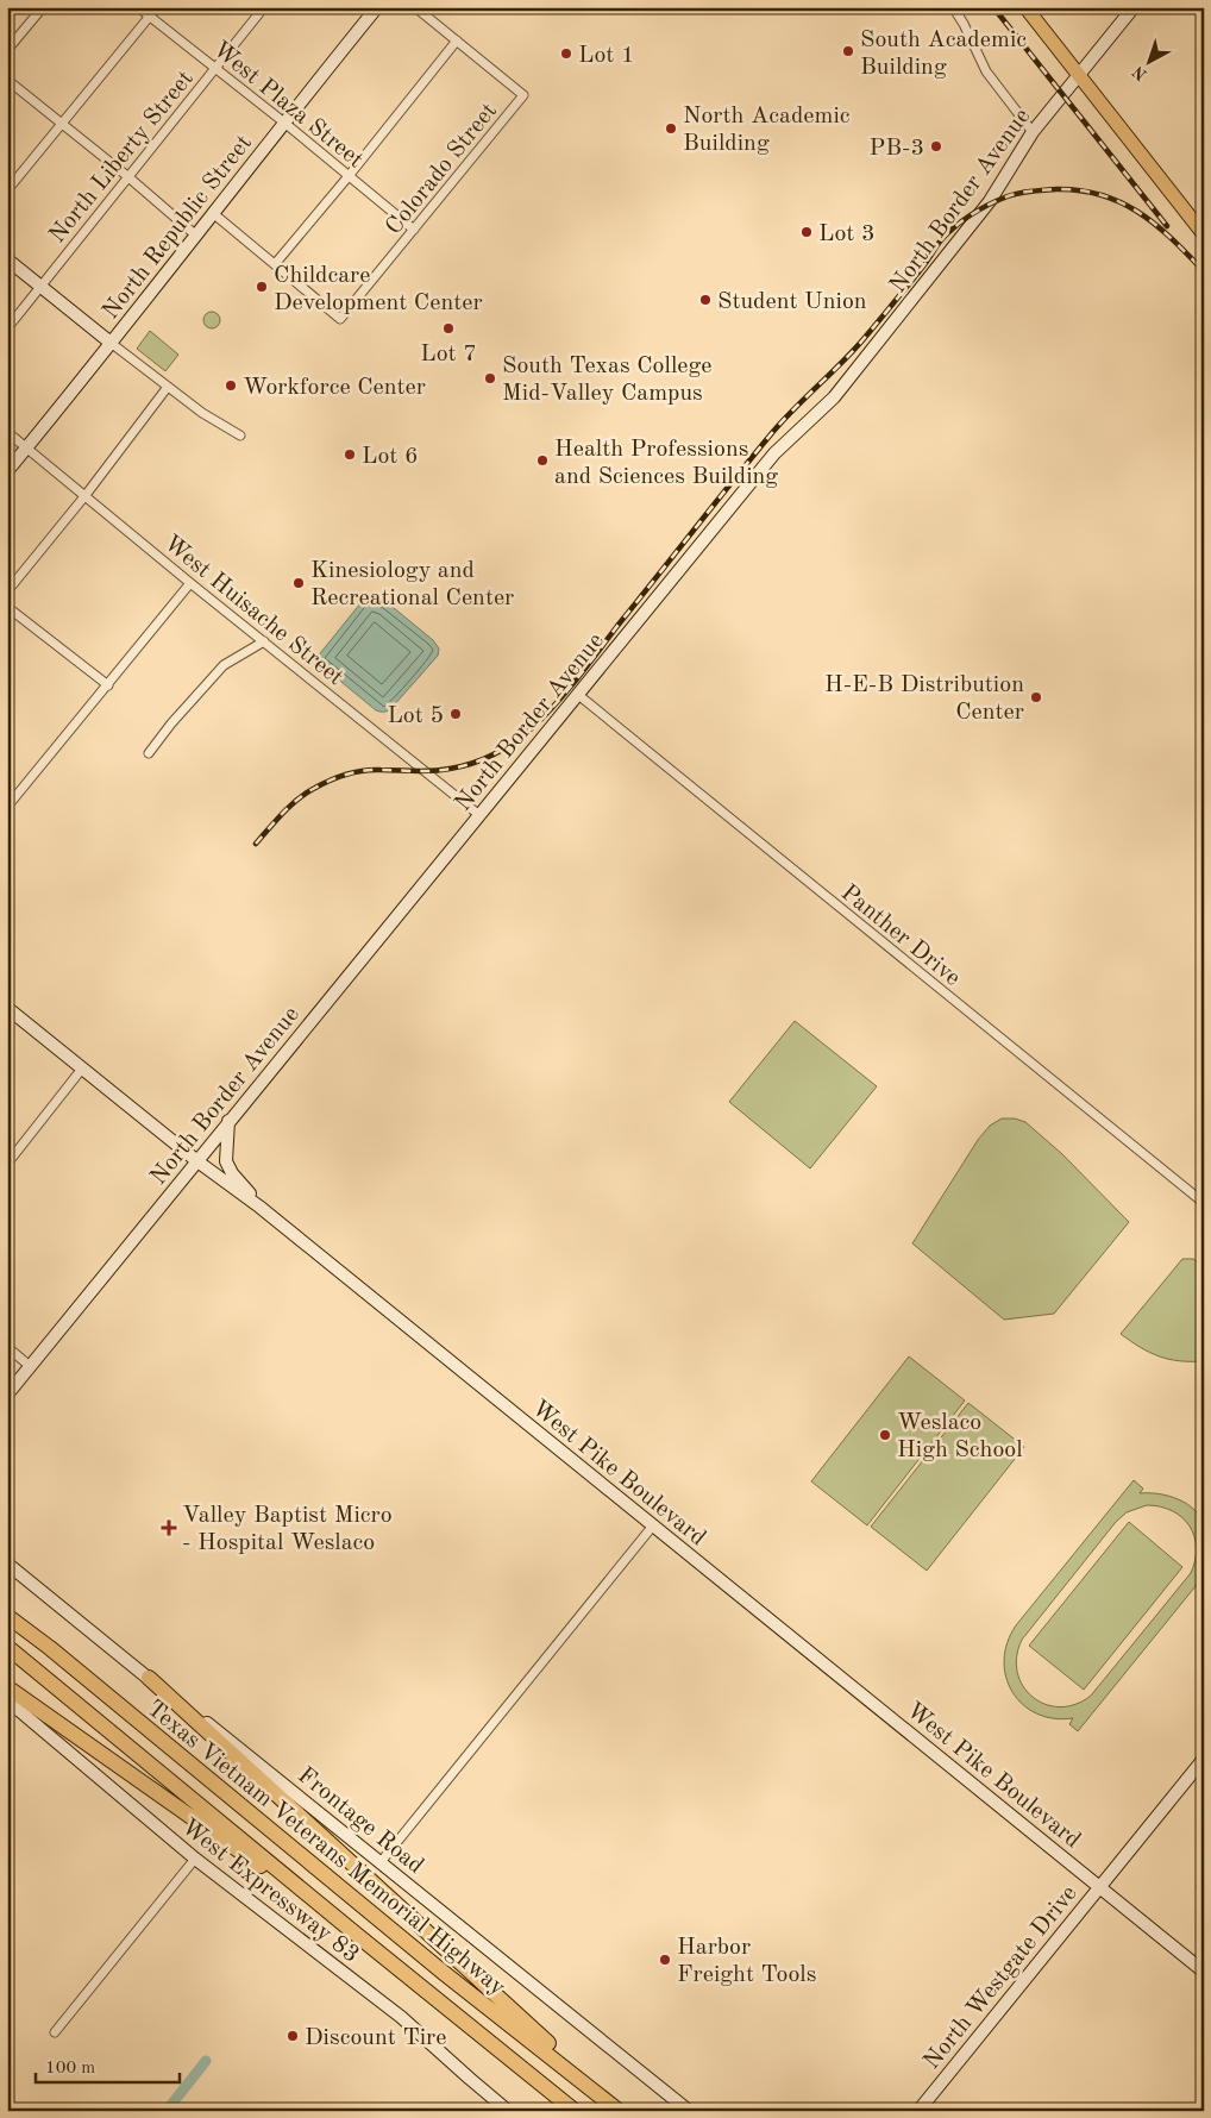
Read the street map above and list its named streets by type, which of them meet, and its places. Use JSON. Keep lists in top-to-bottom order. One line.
{"streets":{"highway":["Texas Vietnam Veterans Memorial Highway"],"street":["West Plaza Street","North Liberty Street","Colorado Street","North Border Avenue","North Republic Street","West Huisache Street","Panther Drive","West Pike Boulevard","Frontage Road","West Expressway 83","North Westgate Drive"]},"crossings":[["West Plaza Street","North Liberty Street"],["West Plaza Street","Colorado Street"],["West Plaza Street","North Republic Street"],["North Border Avenue","West Huisache Street"],["North Border Avenue","Panther Drive"],["North Border Avenue","West Pike Boulevard"],["North Republic Street","West Huisache Street"],["West Pike Boulevard","North Westgate Drive"]],"places":{"other":["South Academic Building","Lot 1","North Academic Building","PB-3","Lot 3","Childcare Development Center","Student Union","Lot 7","South Texas College Mid-Valley Campus","Workforce Center","Lot 6","Health Professions and Sciences Building","Kinesiology and Recreational Center","H-E-B Distribution Center","Lot 5","Weslaco High School","Harbor Freight Tools","Discount Tire"],"health":["Valley Baptist Micro - Hospital Weslaco"]},"scale_bar":"100 m","north":"bottom left"}
